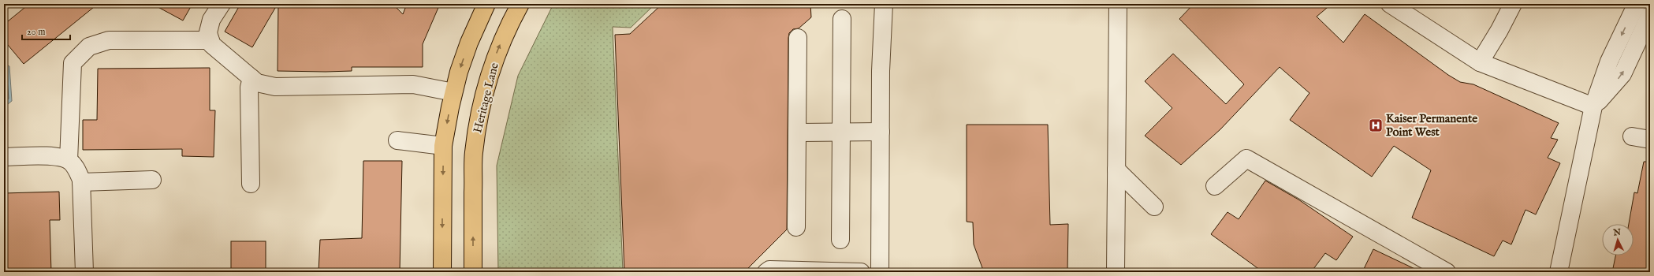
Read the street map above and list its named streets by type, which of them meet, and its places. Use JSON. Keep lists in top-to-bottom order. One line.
{"streets":{"main road":["Heritage Lane"]},"places":{"hospital":["Kaiser Permanente Point West"]},"scale_bar":"20 m","north":"top"}
